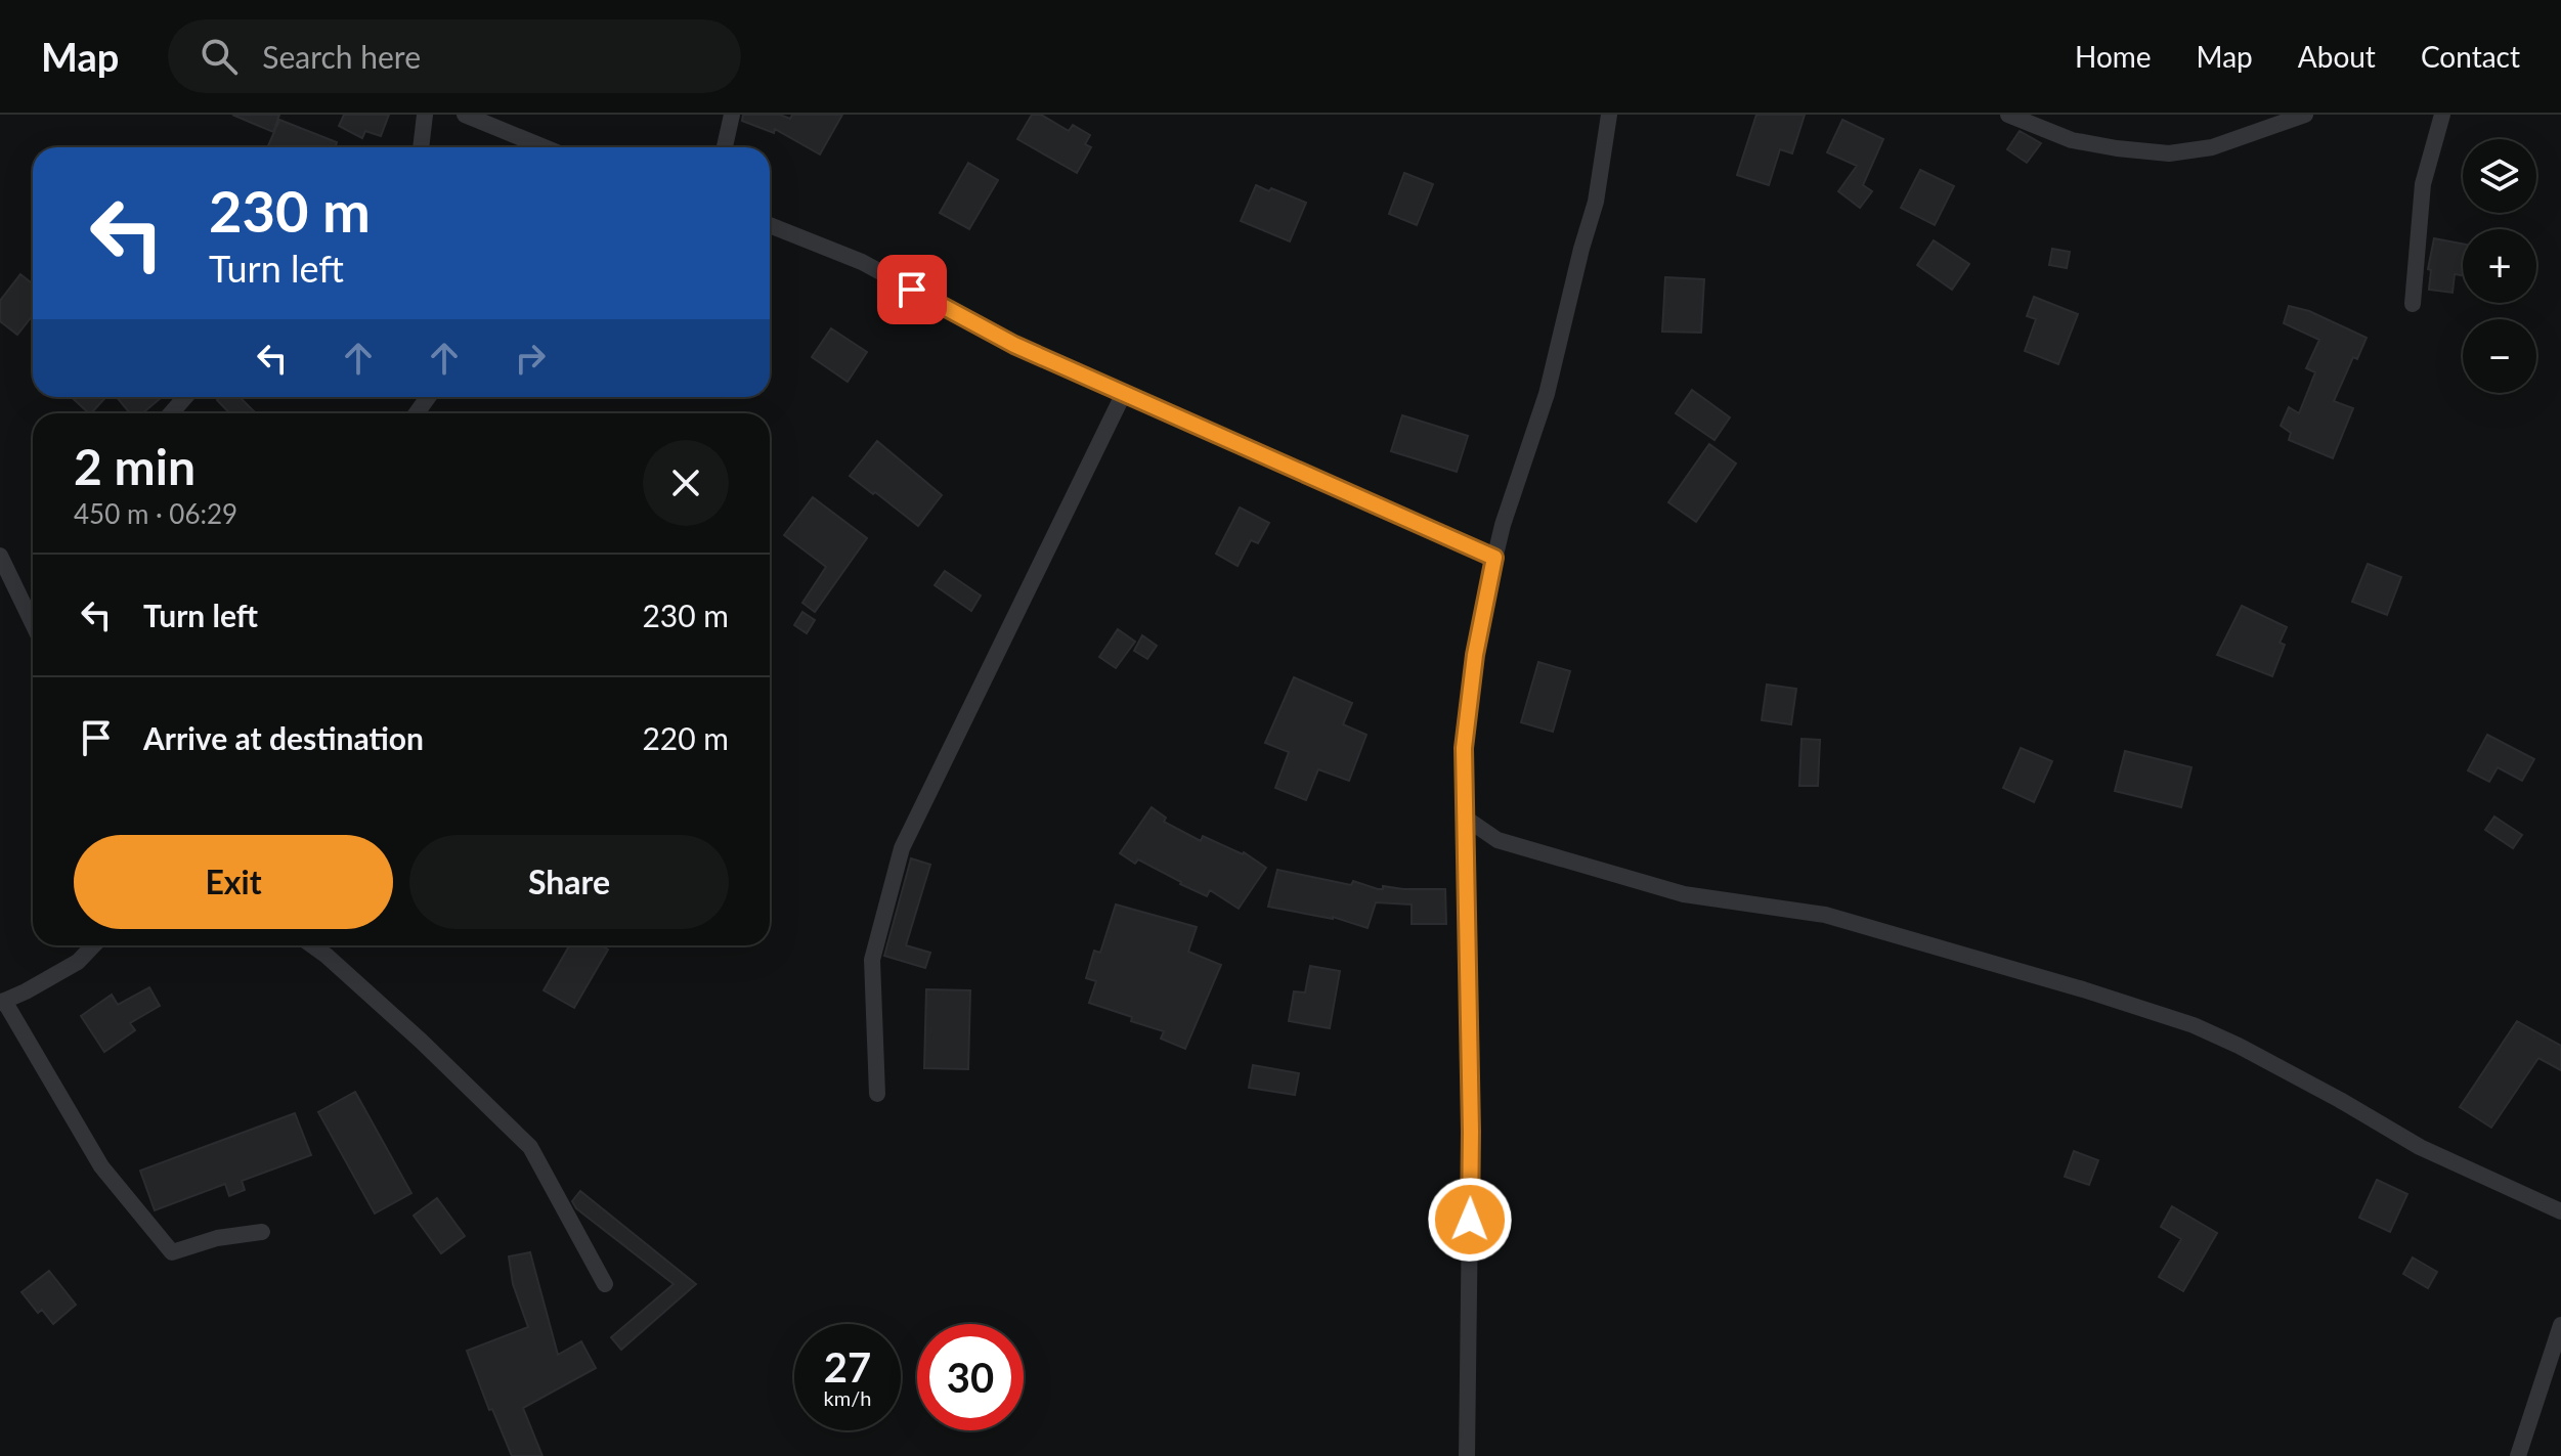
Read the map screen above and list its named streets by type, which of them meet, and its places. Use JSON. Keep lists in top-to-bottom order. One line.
{"page":{"header":"Map","search":"Search here","nav":["Home","Map","About","Contact"],"map_buttons":["+","−"],"turn":["230 m","Turn left"],"heading":["2 min","450 m · 06:29"],"list":[{"name":"Turn left","value":"230 m"},{"name":"Arrive at destination","value":"220 m"}],"buttons":["Exit","Share"],"speed":"27 km/h","limit":"30"}}
